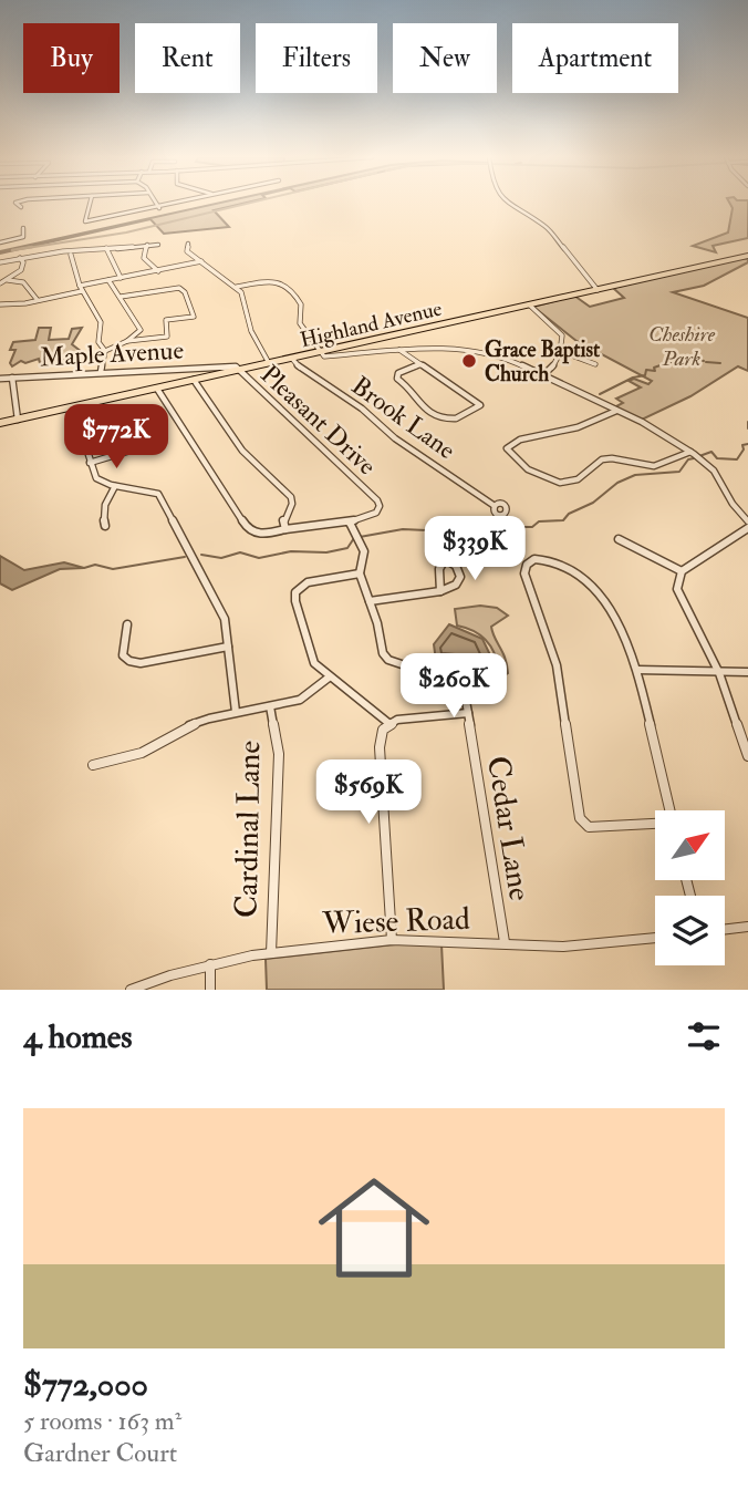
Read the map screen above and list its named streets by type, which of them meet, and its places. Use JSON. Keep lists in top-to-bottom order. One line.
{"streets":{"highway":["Highland Avenue"],"street":["Maple Avenue","Brook Lane","Pleasant Drive","Cedar Lane","Cardinal Lane","Wiese Road"]},"crossings":[["Highland Avenue","Maple Avenue"],["Highland Avenue","Brook Lane"],["Highland Avenue","Pleasant Drive"],["Maple Avenue","Pleasant Drive"],["Pleasant Drive","Cedar Lane"],["Cedar Lane","Wiese Road"],["Cardinal Lane","Wiese Road"]],"parks":["Cheshire Park"],"places":["Grace Baptist Church"],"north":"top right","page":{"chip":["Buy","Rent","Filters","New","Apartment"],"price":["$772K","$339K","$260K","$569K"],"heading":"4 homes","list":[{"name":"$772,000","note":"5 rooms · 163 m² · Gardner Court"}]}}
